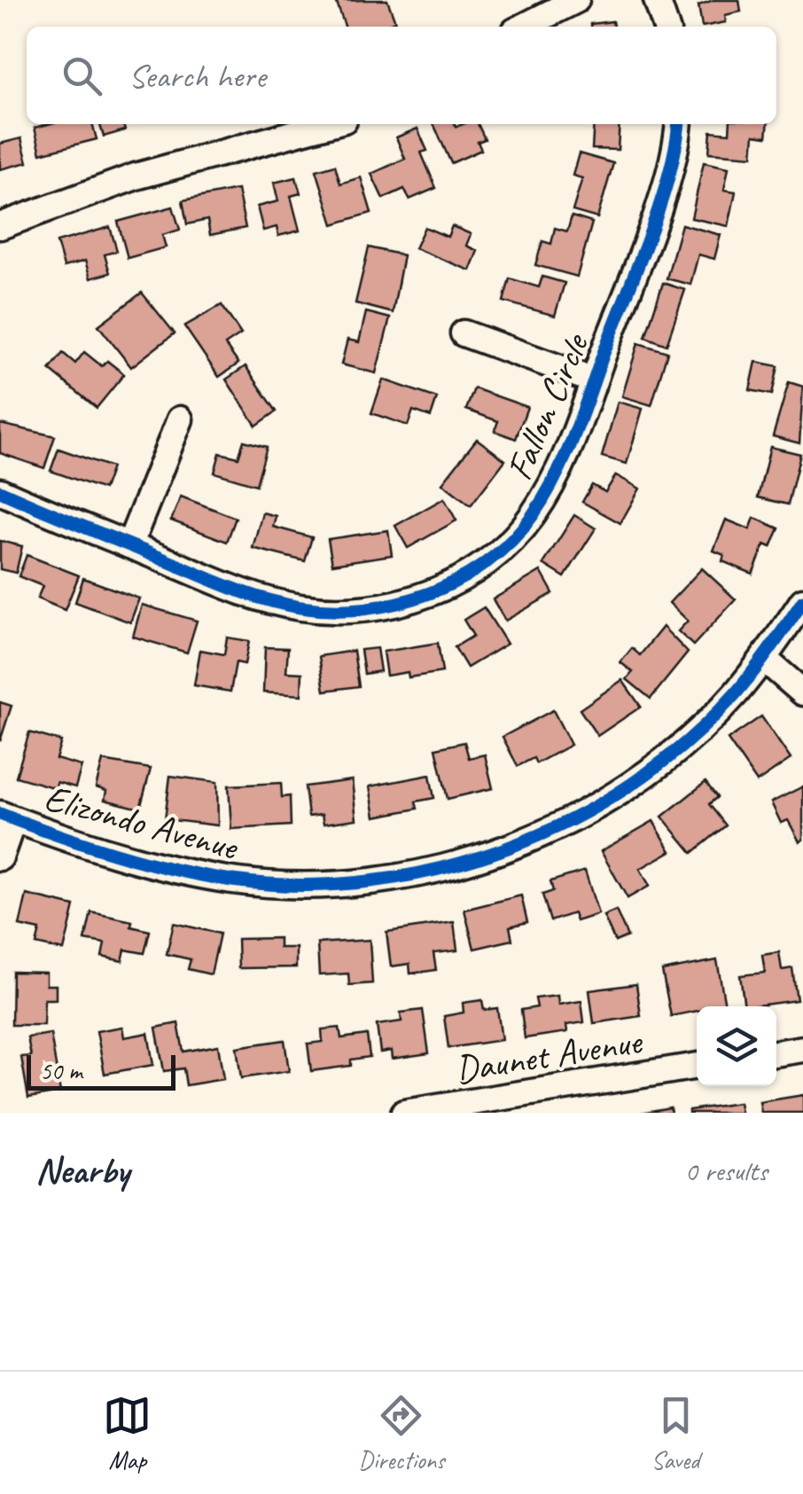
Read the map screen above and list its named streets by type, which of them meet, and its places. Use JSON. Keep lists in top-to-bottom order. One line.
{"streets":{"street":["Fallon Circle","Elizondo Avenue","Daunet Avenue"]},"scale_bar":"50 m","page":{"search":"Search here","scale":"50 m","heading":["Nearby","0 results"],"nav":["Map","Directions","Saved"]}}
